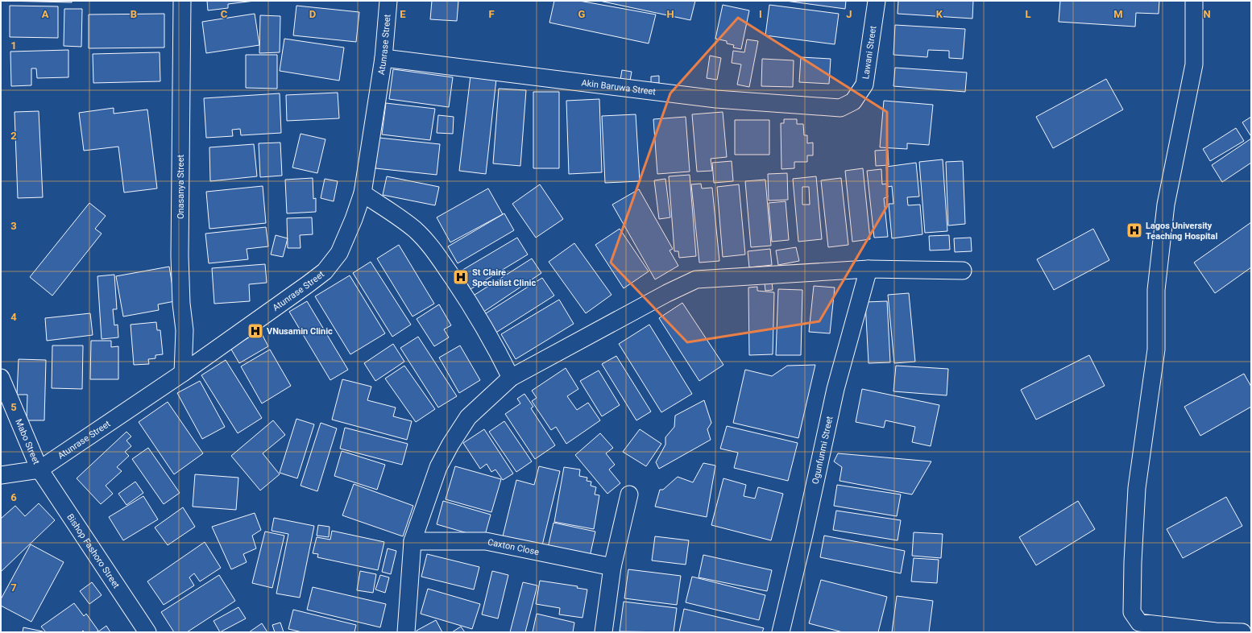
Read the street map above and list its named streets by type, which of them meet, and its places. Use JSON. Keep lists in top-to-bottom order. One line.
{"streets":{"street":["Atunrase Street","Lawani Street","Akin Baruwa Street","Onasanya Street","Mabo Street","Ogunfunmi Street","Caxton Close","Bishop Fashoro Street"]},"crossings":[["Atunrase Street","Akin Baruwa Street"],["Atunrase Street","Onasanya Street"],["Atunrase Street","Mabo Street"],["Atunrase Street","Bishop Fashoro Street"],["Lawani Street","Akin Baruwa Street"],["Mabo Street","Bishop Fashoro Street"]],"places":{"hospital":["Lagos University Teaching Hospital","St Claire Specialist Clinic","VNusamin Clinic"]},"grid":{"columns":["A","B","C","D","E","F","G","H","I","J","K","L","M","N"],"rows":["1","2","3","4","5","6","7"]}}
